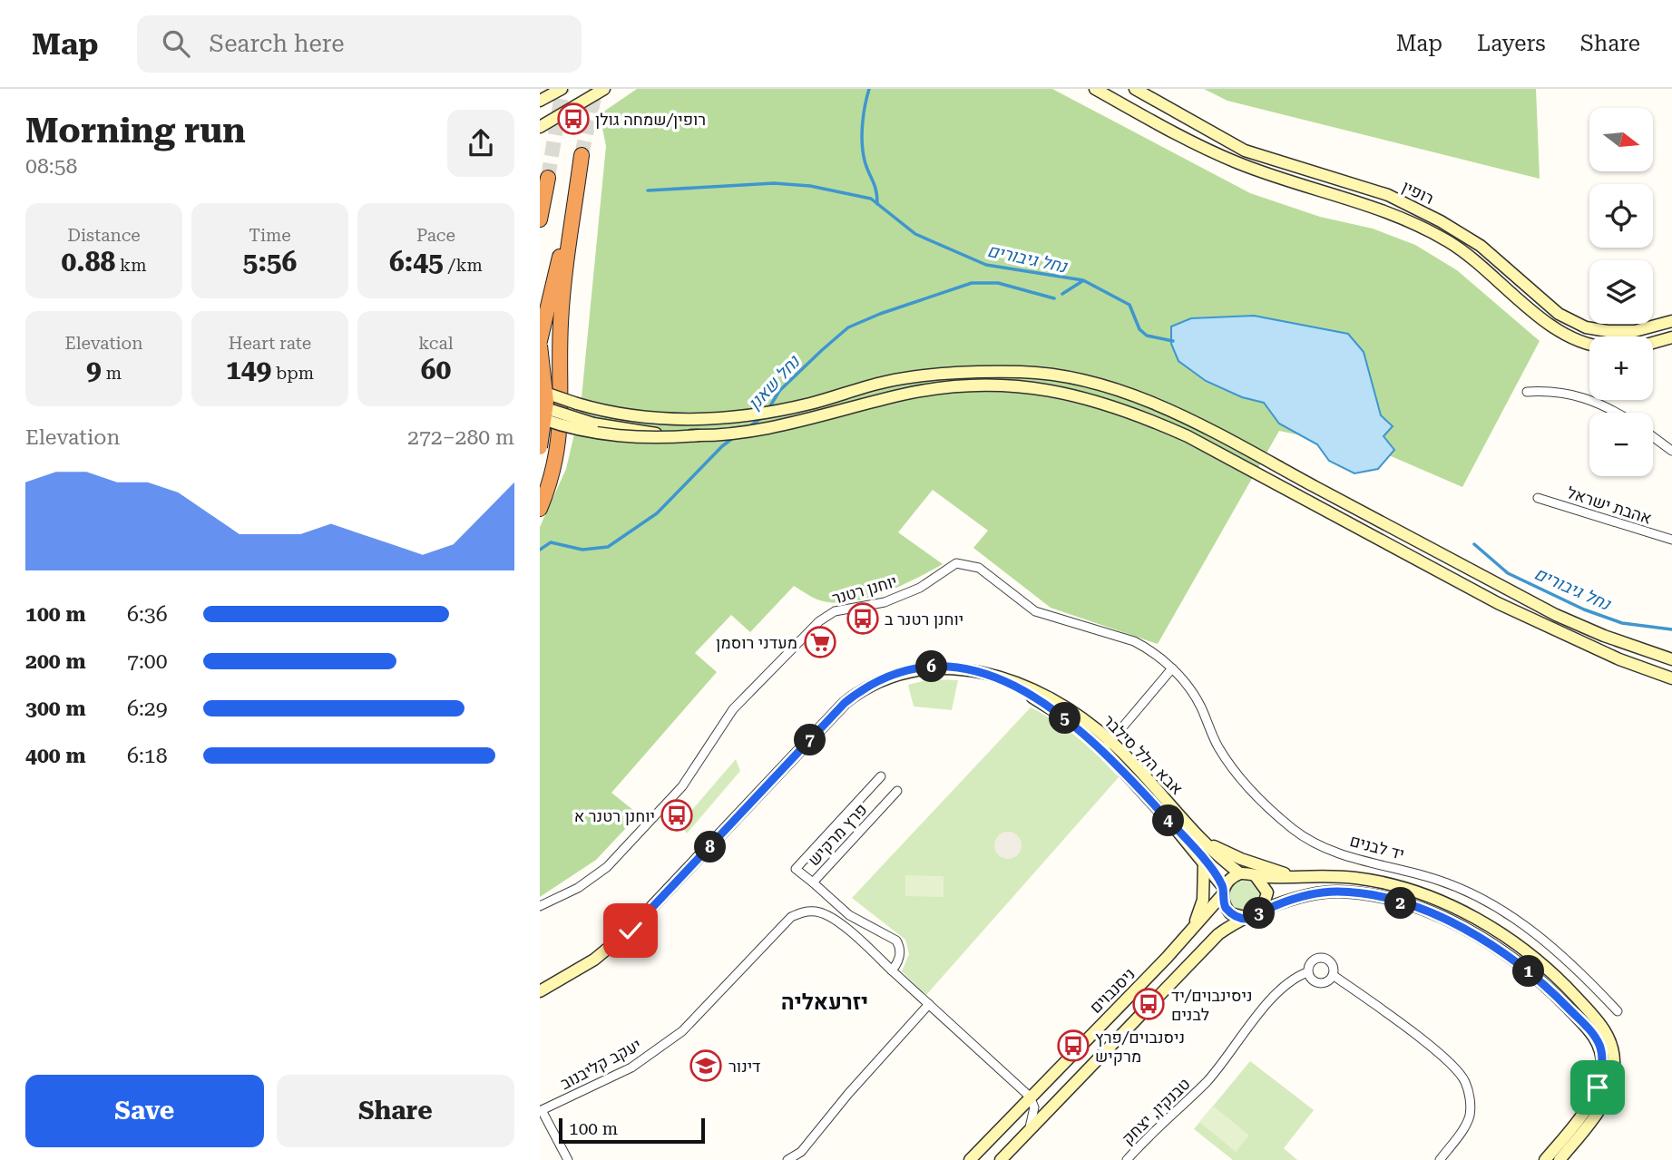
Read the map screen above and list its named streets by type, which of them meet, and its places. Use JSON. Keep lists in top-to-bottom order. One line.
{"streets":{"street":["רופין","אהבת ישראל","יוחנן רטנר","אבא הלל סילבר","פרץ מרקיש","יד לבנים","ניסנבוים","יעקב קליבנוב","טבנקין, יצחק"]},"crossings":[["יוחנן רטנר","יד לבנים"],["אבא הלל סילבר","יד לבנים"],["אבא הלל סילבר","ניסנבוים"],["פרץ מרקיש","יעקב קליבנוב"],["יד לבנים","ניסנבוים"]],"districts":["יזרעאליה"],"water":["נחל גיבורים","נחל שאנן"],"places":{"bus stop":["רופין/שמחה גולן","יוחנן רטנר ב","יוחנן רטנר א","ניסינבוים/יד לבנים","ניסנבוים/פרץ מרקיש"],"supermarket":["מעדני רוסמן"],"school or university":["דינור"]},"scale_bar":"100 m","north":"right","page":{"header":"Map","search":"Search here","nav":["Map","Layers","Share"],"heading":["Morning run","08:58"],"map_buttons":["+","−"],"stats":[["Distance","0.88 km"],["Time","5:56"],["Pace","6:45 /km"],["Elevation","9 m"],["Heart rate","149 bpm"],["kcal","60"]],"chart":["Elevation","272–280 m"],"list":[{"name":"100 m","note":"6:36"},{"name":"200 m","note":"7:00"},{"name":"300 m","note":"6:29"},{"name":"400 m","note":"6:18"}],"pins":["6","5","7","4","8","2","3","1"],"buttons":["Save","Share"],"scale":"100 m"}}
